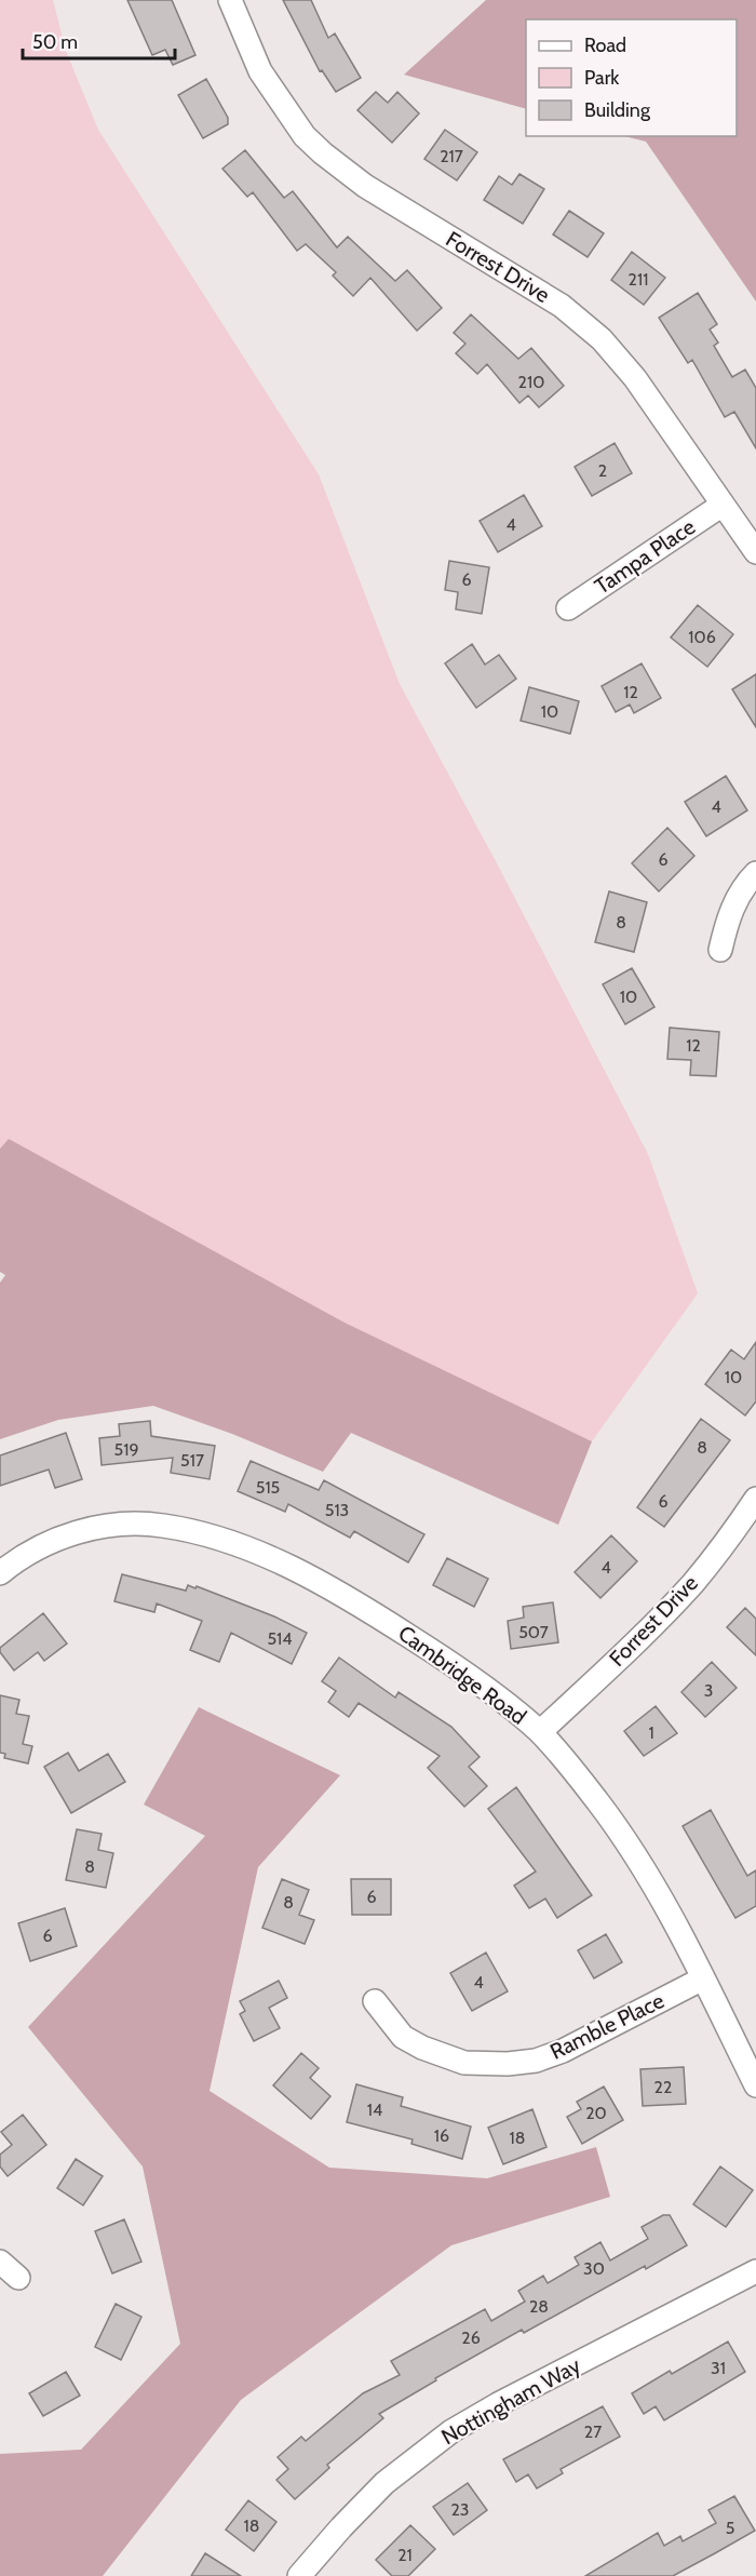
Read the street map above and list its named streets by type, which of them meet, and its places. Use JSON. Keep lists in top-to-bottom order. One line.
{"streets":{"street":["Forrest Drive","Tampa Place","Cambridge Road","Ramble Place","Nottingham Way"]},"crossings":[["Forrest Drive","Tampa Place"],["Forrest Drive","Cambridge Road"],["Cambridge Road","Ramble Place"]],"house_numbers":["217","211","210","2","4","6","106","12","10","4","6","8","10","12","10","8","519","517","515","6","513","4","507","514","3","1","8","6","8","6","4","22","14","20","16","18","30","28","26","31","27","23","18","5","21"],"legend":["Road","Park","Building"],"scale_bar":"50 m"}
